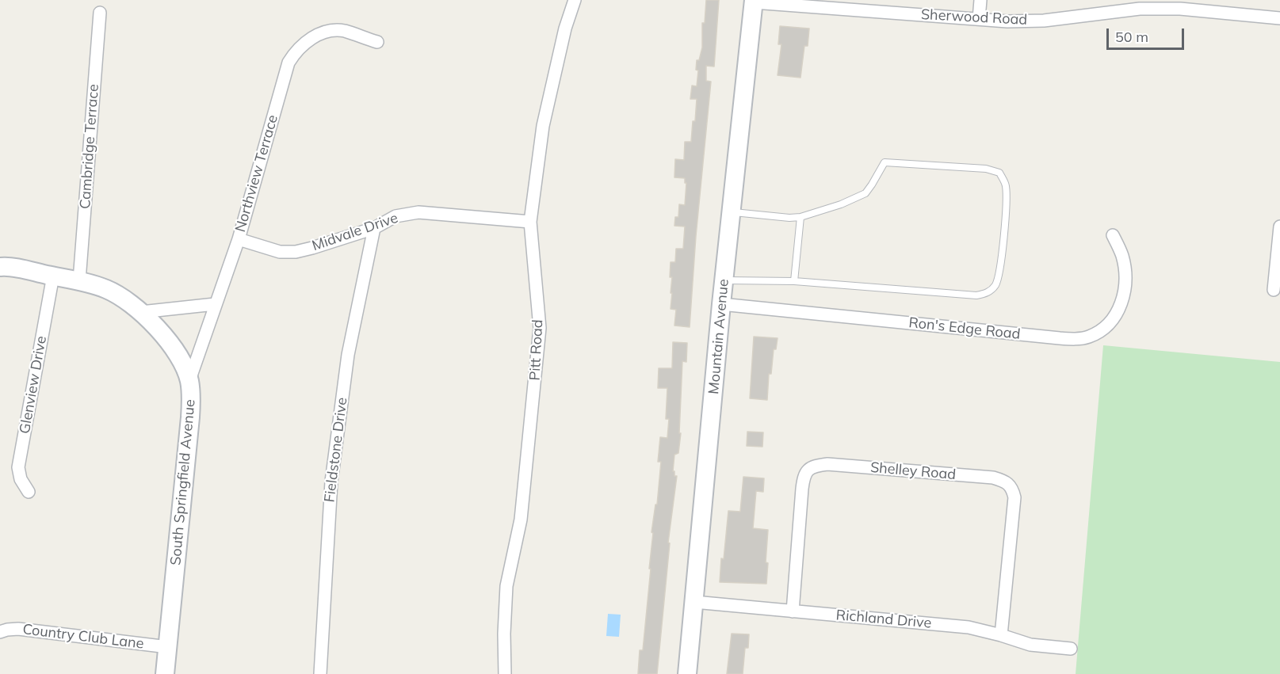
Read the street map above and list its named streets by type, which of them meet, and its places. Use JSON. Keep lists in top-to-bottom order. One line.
{"streets":{"street":["Sherwood Road","Cambridge Terrace","Northview Terrace","Midvale Drive","Ron's Edge Road","Mountain Avenue","Pitt Road","Glenview Drive","Fieldstone Drive","Shelley Road","South Springfield Avenue","Richland Drive","Country Club Lane"]},"crossings":[["Sherwood Road","Mountain Avenue"],["Cambridge Terrace","South Springfield Avenue"],["Northview Terrace","Midvale Drive"],["Northview Terrace","South Springfield Avenue"],["Midvale Drive","Pitt Road"],["Midvale Drive","Fieldstone Drive"],["Ron's Edge Road","Mountain Avenue"],["Mountain Avenue","Richland Drive"],["Glenview Drive","South Springfield Avenue"],["Shelley Road","Richland Drive"],["South Springfield Avenue","Country Club Lane"]],"scale_bar":"50 m"}
